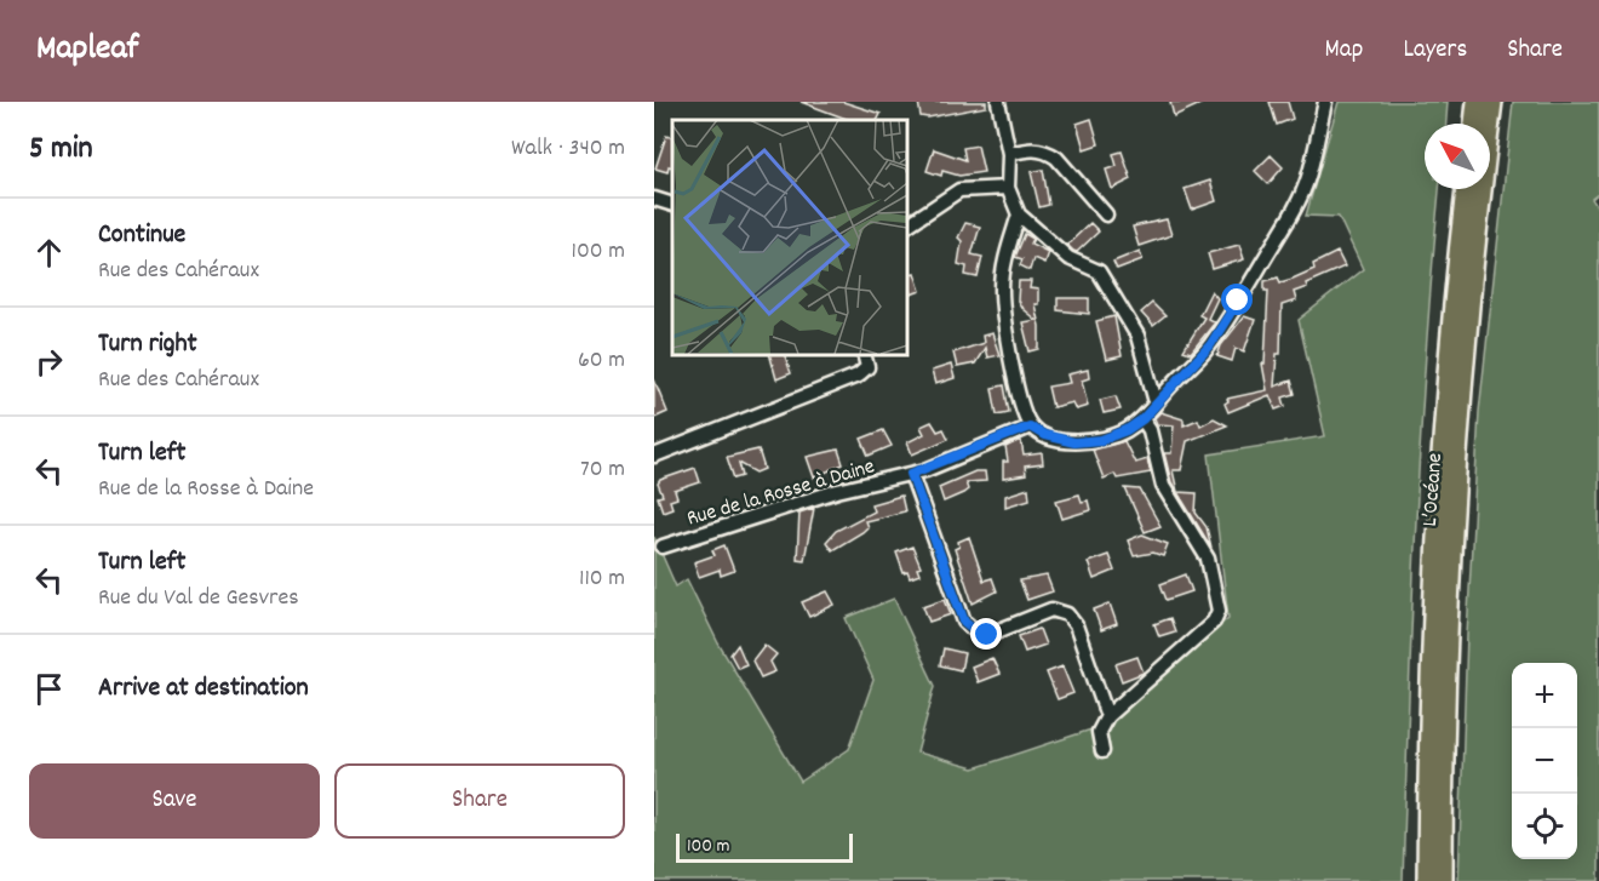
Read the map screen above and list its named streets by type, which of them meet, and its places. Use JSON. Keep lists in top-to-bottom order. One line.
{"streets":{"highway":["L’Océane"],"street":["Rue de la Rosse à Daine"]},"scale_bar":"100 m","north":"top left","page":{"header":"Mapleaf","nav":["Map","Layers","Share"],"heading":["5 min","Walk · 340 m"],"list":[["Continue","Rue des Cahéraux","100 m"],["Turn right","Rue des Cahéraux","60 m"],["Turn left","Rue de la Rosse à Daine","70 m"],["Turn left","Rue du Val de Gesvres","110 m"],"Arrive at destination"],"map_buttons":["+","−"],"buttons":["Save","Share"],"scale":"100 m"}}
